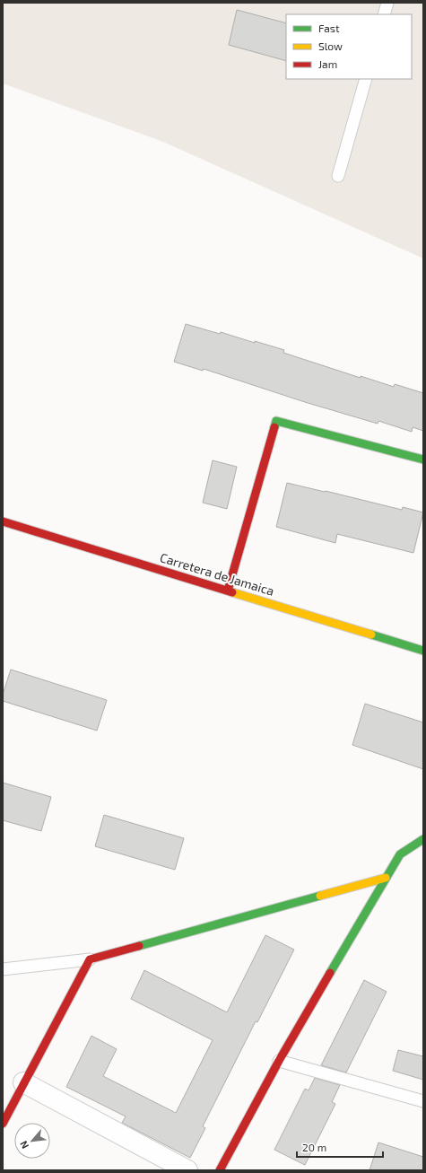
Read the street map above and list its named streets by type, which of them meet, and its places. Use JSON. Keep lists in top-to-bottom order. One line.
{"streets":{"street":["Carretera de Jamaica"]},"legend":["Fast","Slow","Jam"],"scale_bar":"20 m","north":"bottom left"}
